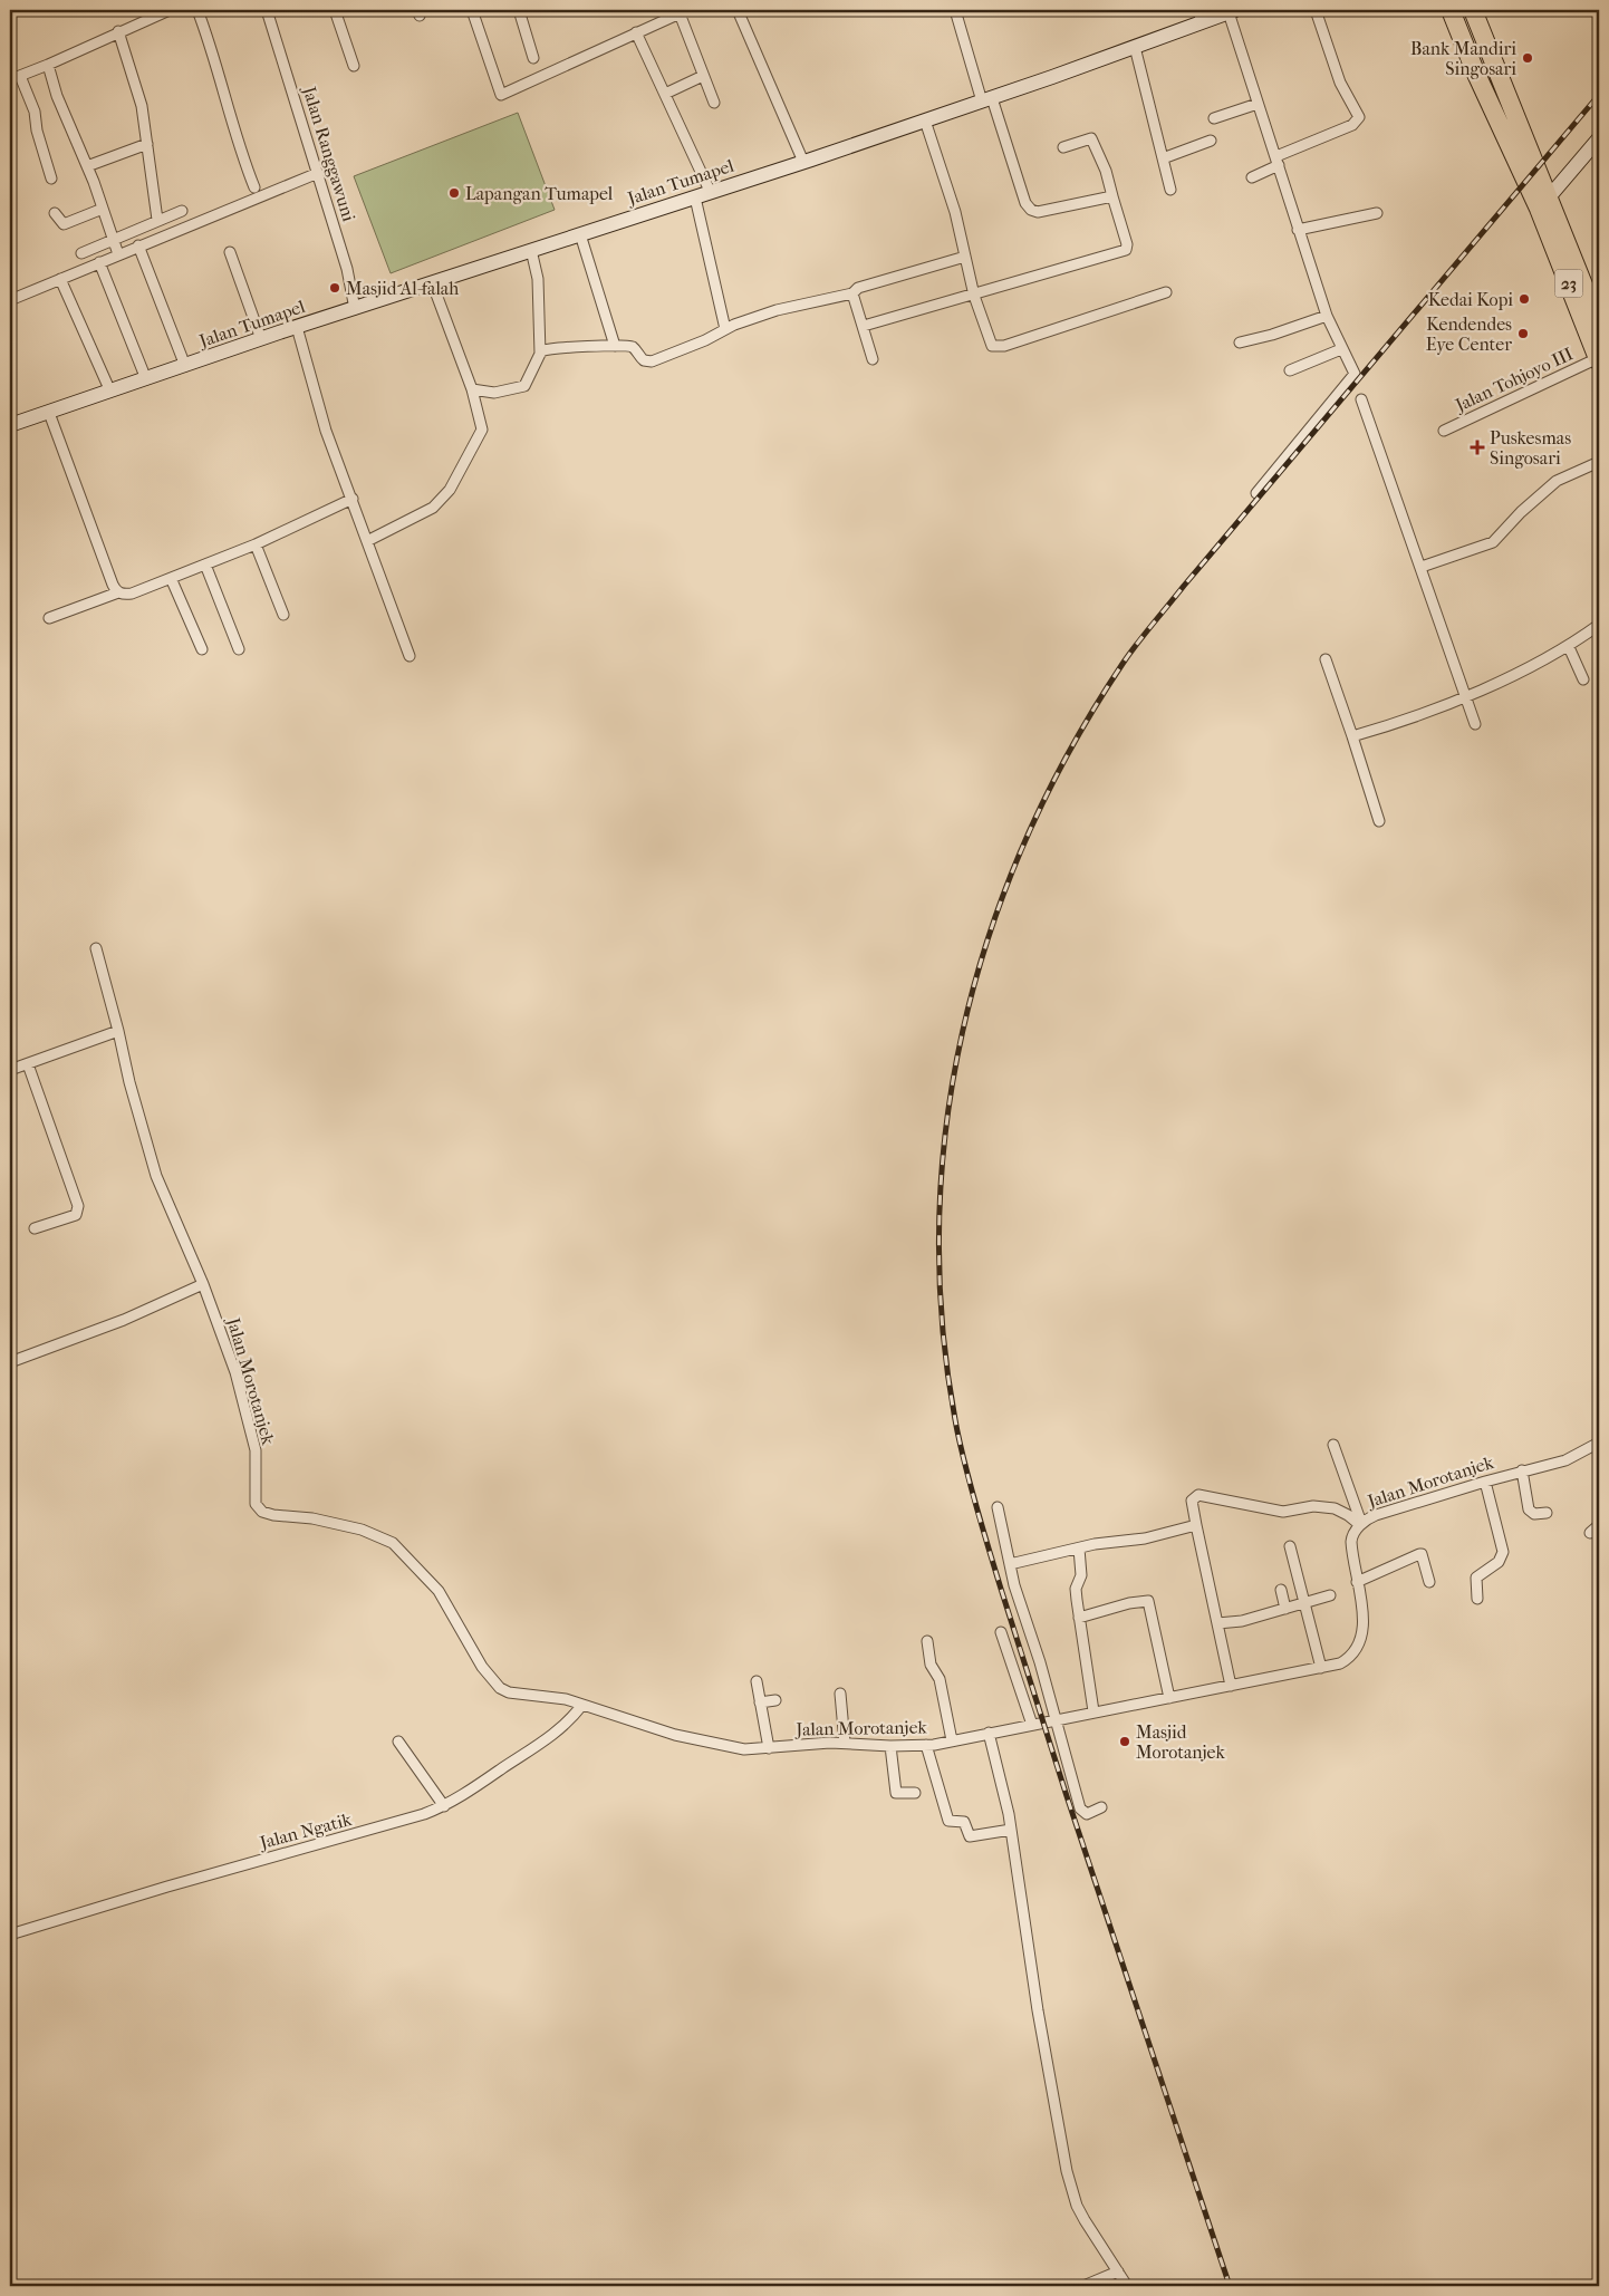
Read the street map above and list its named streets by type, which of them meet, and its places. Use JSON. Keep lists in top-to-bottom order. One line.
{"streets":{"highway":["23"],"street":["Jalan Ranggawuni","Jalan Tumapel","Jalan Tohjoyo III","Jalan Morotanjek","Jalan Ngatik"]},"crossings":[["Jalan Ranggawuni","Jalan Tumapel"],["23","Jalan Tohjoyo III"],["Jalan Morotanjek","Jalan Ngatik"]],"places":{"other":["Bank Mandiri Singosari","Lapangan Tumapel","Masjid Al-falah","Kedai Kopi","Kendendes Eye Center","Masjid Morotanjek"],"health":["Puskesmas Singosari"]}}
